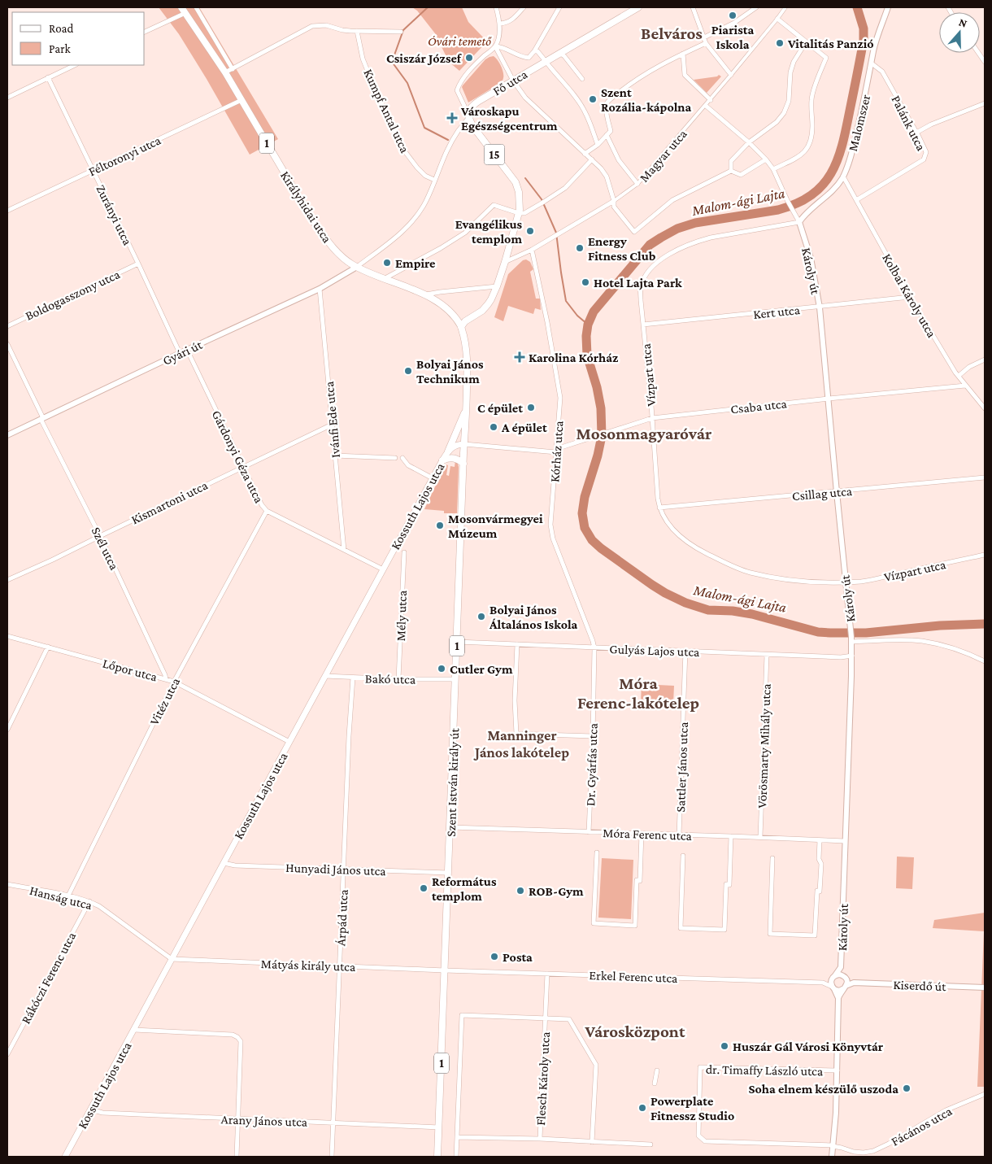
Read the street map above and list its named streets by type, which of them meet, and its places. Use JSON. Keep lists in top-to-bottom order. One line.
{"streets":{"main road":["Fő utca","1","15","Királyhidai utca","Kossuth Lajos utca","Szent István király út"],"street":["Kumpf Antal utca","Malomszer","Palánk utca","Féltoronyi utca","Magyar utca","Zurányi utca","Károly út","Boldogasszony utca","Kolbai Károly utca","Kert utca","Gyári út","Vízpart utca","Csaba utca","Ivánfi Ede utca","Kórház utca","Gárdonyi Géza utca","Csillag utca","Kismartoni utca","Szél utca","Mély utca","Gulyás Lajos utca","Lőpor utca","Bakó utca","Vitéz utca","Vörösmarty Mihály utca","Dr. Gyárfás utca","Sattler János utca","Móra Ferenc utca","Hunyadi János utca","Hanság utca","Árpád utca","Mátyás király utca","Erkel Ferenc utca","Rákóczi Ferenc utca","Kiserdő út","dr. Timaffy László utca","Flesch Károly utca","Arany János utca","Fácános utca"]},"crossings":[["Fő utca","15"],["Malomszer","Palánk utca"],["Malomszer","Károly út"],["Malomszer","Kolbai Károly utca"],["Malomszer","Vízpart utca"],["Palánk utca","Kolbai Károly utca"],["15","Magyar utca"],["15","Királyhidai utca"],["Féltoronyi utca","Királyhidai utca"],["Féltoronyi utca","Zurányi utca"],["Magyar utca","Kórház utca"],["Királyhidai utca","Gyári út"],["Királyhidai utca","Szent István király út"],["Zurányi utca","Boldogasszony utca"],["Zurányi utca","Gyári út"],["Károly út","Kert utca"],["Károly út","Vízpart utca"],["Károly út","Csaba utca"],["Károly út","Csillag utca"],["Károly út","Gulyás Lajos utca"],["Károly út","Móra Ferenc utca"],["Károly út","Erkel Ferenc utca"],["Károly út","Kiserdő út"],["Kolbai Károly utca","Kert utca"],["Kolbai Károly utca","Csaba utca"],["Kert utca","Vízpart utca"],["Gyári út","Ivánfi Ede utca"],["Gyári út","Gárdonyi Géza utca"],["Gyári út","Szél utca"],["Vízpart utca","Csaba utca"],["Vízpart utca","Csillag utca"],["Csaba utca","Kórház utca"],["Csaba utca","Kossuth Lajos utca"],["Csaba utca","Szent István király út"],["Ivánfi Ede utca","Gárdonyi Géza utca"],["Ivánfi Ede utca","Kismartoni utca"],["Kórház utca","Gulyás Lajos utca"],["Kórház utca","Dr. Gyárfás utca"],["Gárdonyi Géza utca","Kismartoni utca"],["Gárdonyi Géza utca","Kossuth Lajos utca"],["Gárdonyi Géza utca","Vitéz utca"],["Kismartoni utca","Szél utca"],["Kossuth Lajos utca","Lőpor utca"],["Kossuth Lajos utca","Bakó utca"],["Kossuth Lajos utca","Szent István király út"],["Kossuth Lajos utca","Hunyadi János utca"],["Kossuth Lajos utca","Hanság utca"],["Kossuth Lajos utca","Mátyás király utca"],["Kossuth Lajos utca","Arany János utca"],["Szél utca","Lőpor utca"],["Mély utca","Bakó utca"],["Gulyás Lajos utca","Vörösmarty Mihály utca"],["Gulyás Lajos utca","Dr. Gyárfás utca"],["Gulyás Lajos utca","Sattler János utca"],["Gulyás Lajos utca","Szent István király út"],["Lőpor utca","Vitéz utca"],["Bakó utca","Szent István király út"],["Bakó utca","Árpád utca"],["Vitéz utca","Hanság utca"],["Vörösmarty Mihály utca","Móra Ferenc utca"],["Dr. Gyárfás utca","Móra Ferenc utca"],["Sattler János utca","Móra Ferenc utca"],["Szent István király út","Móra Ferenc utca"],["Szent István király út","Hunyadi János utca"],["Szent István király út","Mátyás király utca"],["Szent István király út","Erkel Ferenc utca"],["Szent István király út","Arany János utca"],["Hunyadi János utca","Árpád utca"],["Hanság utca","Mátyás király utca"],["Hanság utca","Rákóczi Ferenc utca"],["Árpád utca","Mátyás király utca"],["Árpád utca","Arany János utca"],["Mátyás király utca","Erkel Ferenc utca"],["Erkel Ferenc utca","Kiserdő út"],["Erkel Ferenc utca","Flesch Károly utca"],["dr. Timaffy László utca","Fácános utca"]],"districts":["Belváros","Mosonmagyaróvár","Móra Ferenc-lakótelep","Manninger János lakótelep","Városközpont"],"water":["Malom-ági Lajta"],"parks":["Óvári temető"],"places":{"other":["Piarista Iskola","Vitalitás Panzió","Csiszár József","Szent Rozália-kápolna","Evangélikus templom","Energy Fitness Club","Empire","Hotel Lajta Park","Bolyai János Technikum","C épület","A épület","Mosonvármegyei Múzeum","Bolyai János Általános Iskola","Cutler Gym","Református templom","ROB-Gym","Posta","Huszár Gál Városi Könyvtár","Soha elnem készülő uszoda","Powerplate Fitnessz Studio"],"health":["Városkapu Egészségcentrum","Karolina Kórház"]},"legend":["Road","Park"],"north":"top"}
